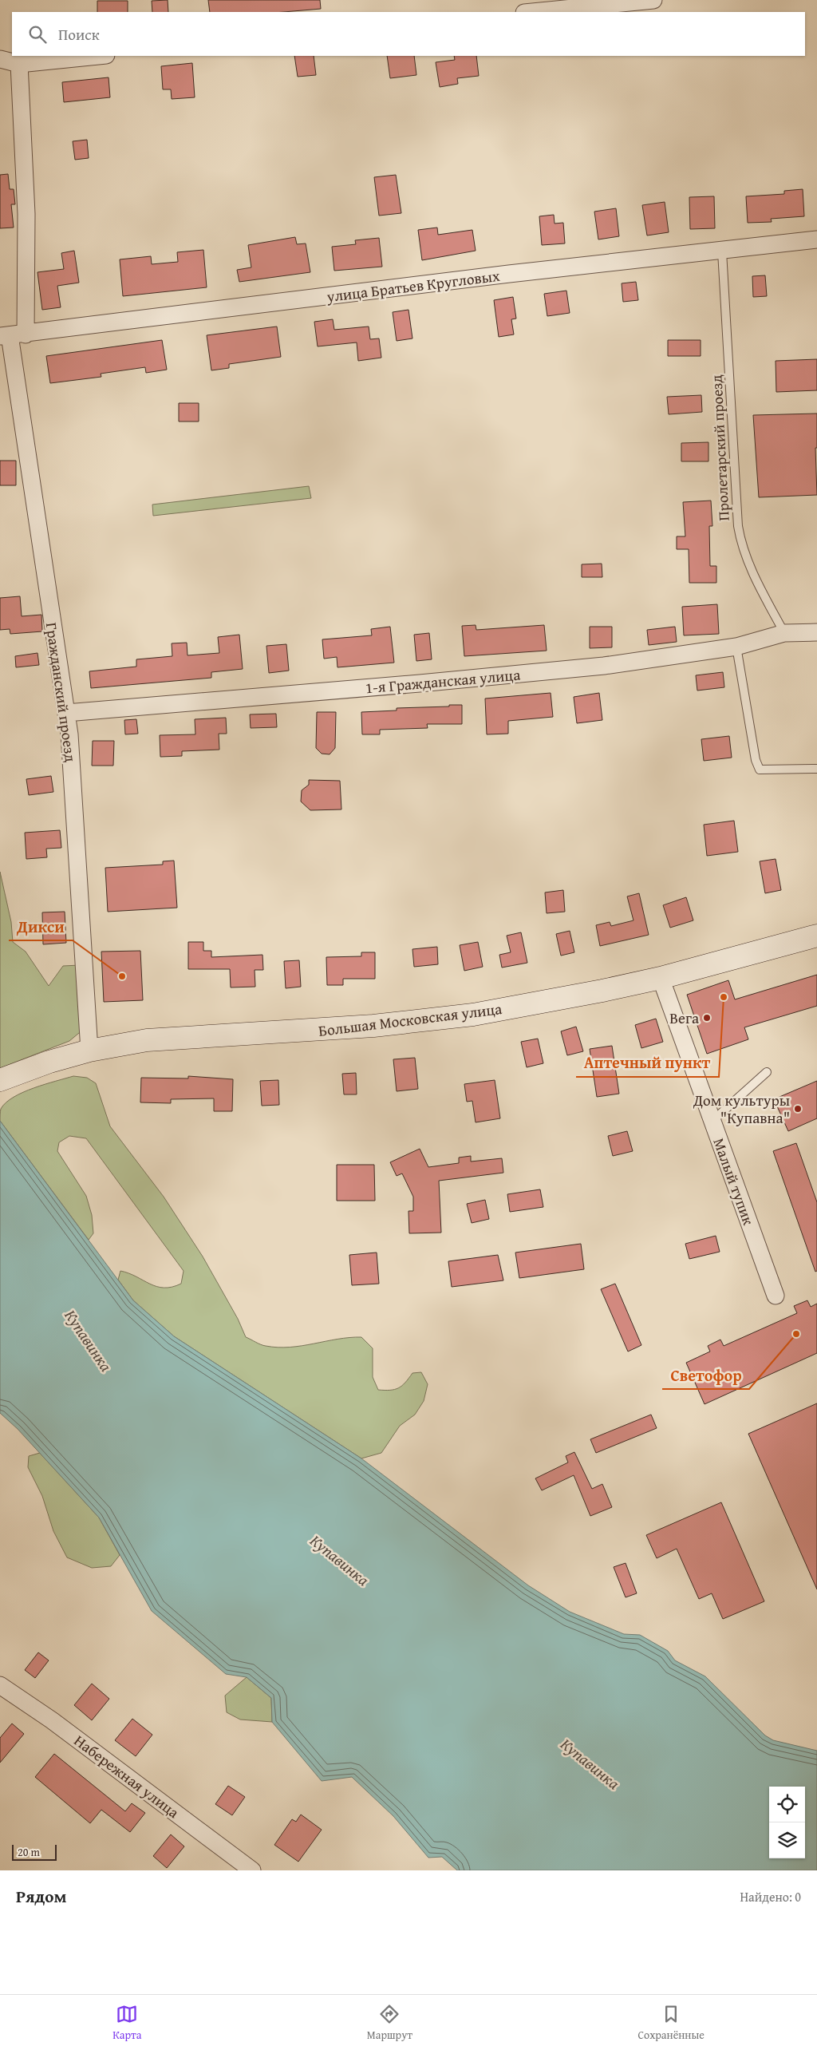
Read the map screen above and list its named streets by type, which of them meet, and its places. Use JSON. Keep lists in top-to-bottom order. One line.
{"streets":{"main road":["Большая Московская улица"],"street":["улица Братьев Кругловых","1-я Гражданская улица","Гражданский проезд","Малый тупик","Набережная улица"],"lane":["Пролетарский проезд"]},"crossings":[["улица Братьев Кругловых","Пролетарский проезд"],["улица Братьев Кругловых","Гражданский проезд"],["Пролетарский проезд","1-я Гражданская улица"],["1-я Гражданская улица","Гражданский проезд"],["Гражданский проезд","Большая Московская улица"],["Большая Московская улица","Малый тупик"]],"water":["Купавинка"],"places":["Дикси","Аптечный пункт","Вега","Дом культуры \"Купавна\"","Светофор"],"scale_bar":"20 m","page":{"search":"Поиск","scale":"20 m","heading":["Рядом","Найдено: 0"],"nav":["Карта","Маршрут","Сохранённые"]}}
